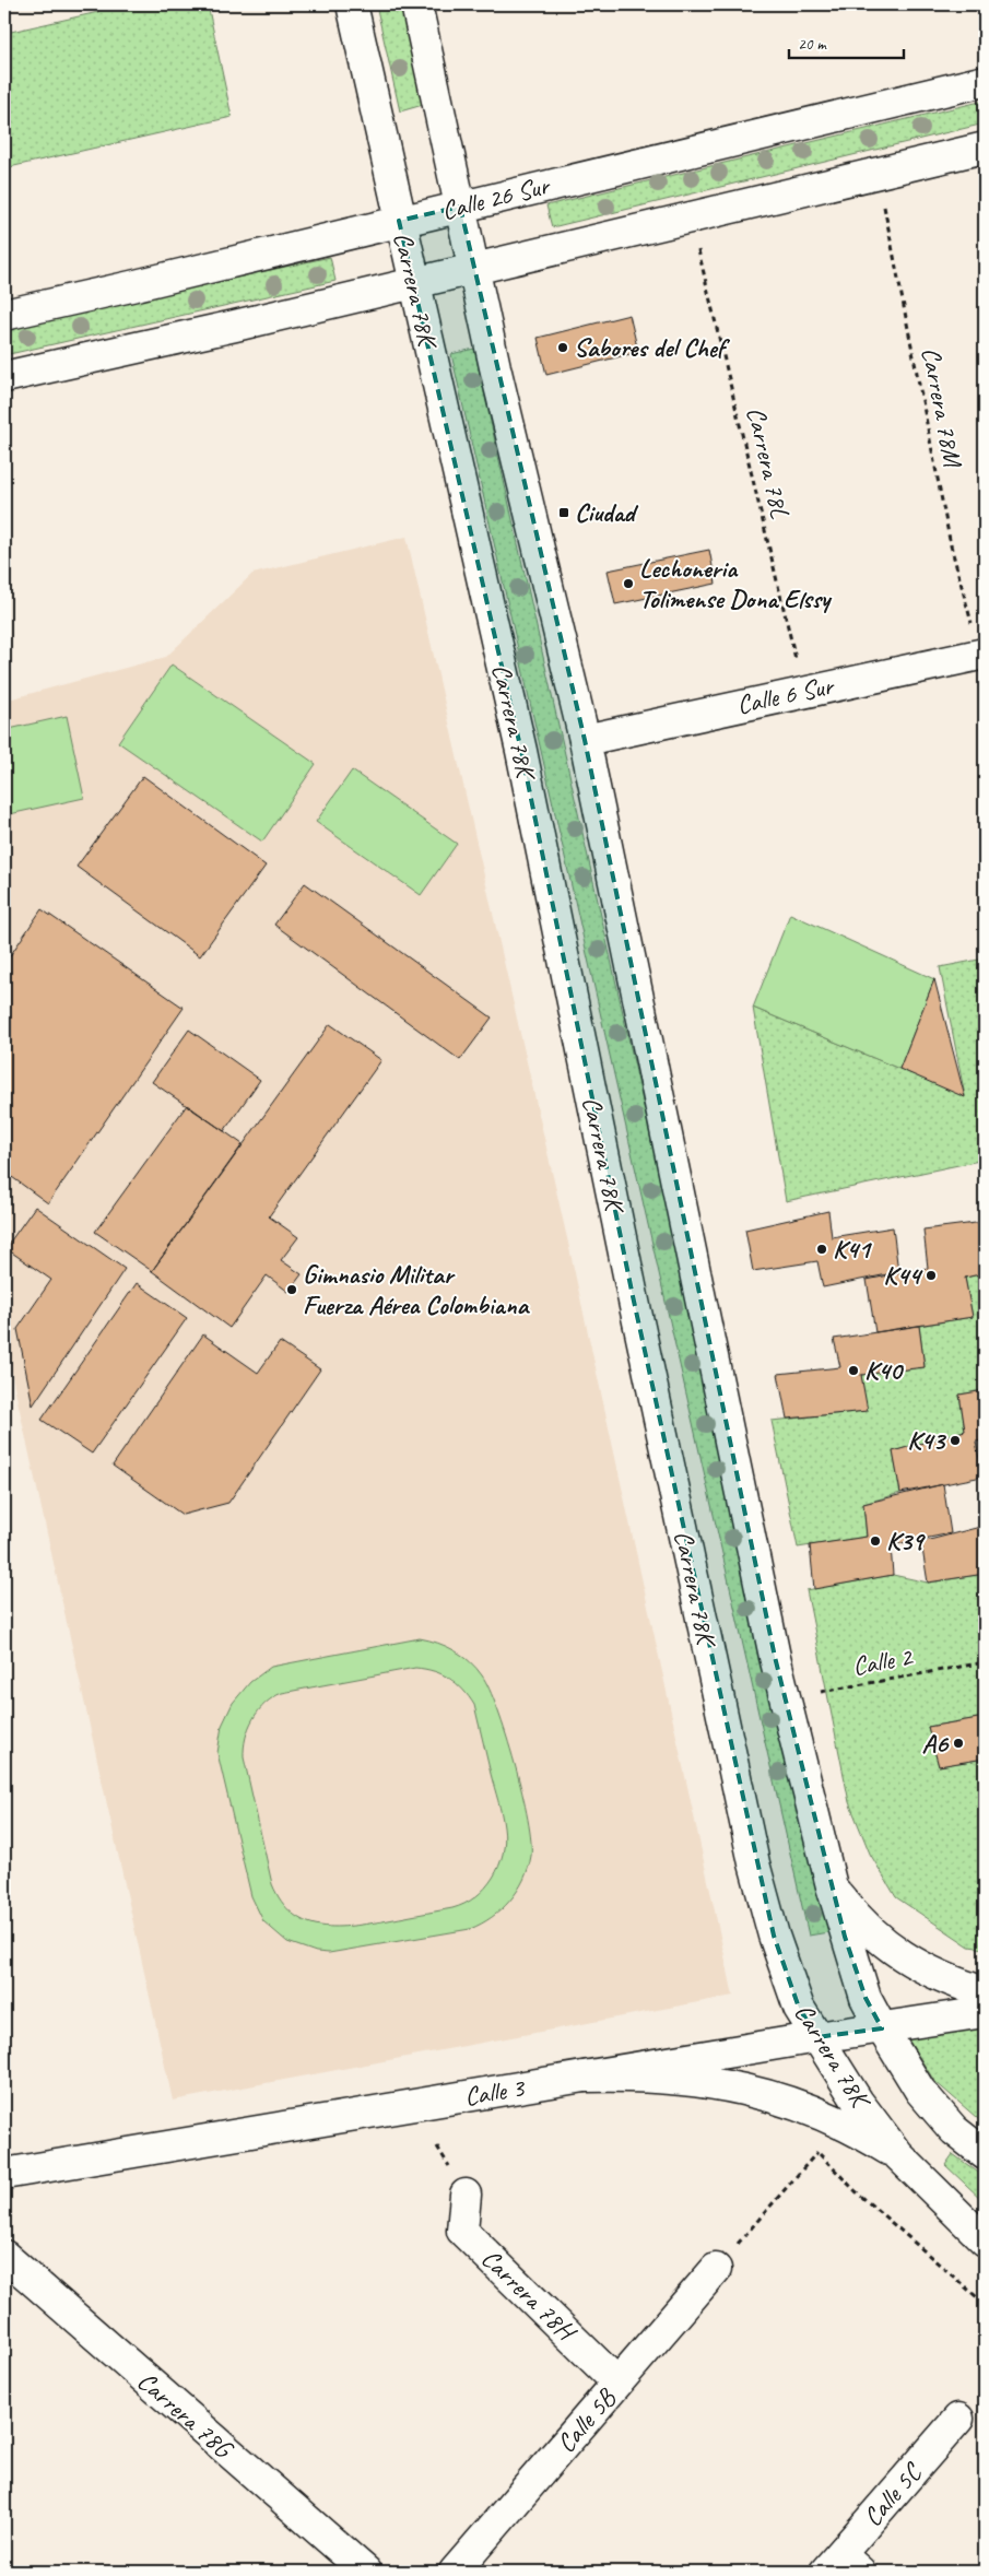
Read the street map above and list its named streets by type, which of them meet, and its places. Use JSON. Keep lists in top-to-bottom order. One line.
{"streets":{"main road":["Calle 26 Sur","Carrera 78K","Calle 6 Sur","Calle 3","Carrera 78H","Carrera 78G","Calle 5B","Calle 5C"],"path":["Carrera 78M","Carrera 78L","Calle 2"]},"crossings":[["Calle 26 Sur","Carrera 78K"],["Carrera 78K","Calle 3"],["Carrera 78M","Calle 6 Sur"],["Carrera 78L","Calle 6 Sur"],["Carrera 78H","Calle 5B"]],"places":{"other":["Sabores del Chef","Lechoneria Tolimense Dona Elssy","K41","K44","Gimnasio Militar Fuerza Aérea Colombiana","K40","K43","K39","A6"],"transit":["Ciudad"]},"scale_bar":"20 m"}
